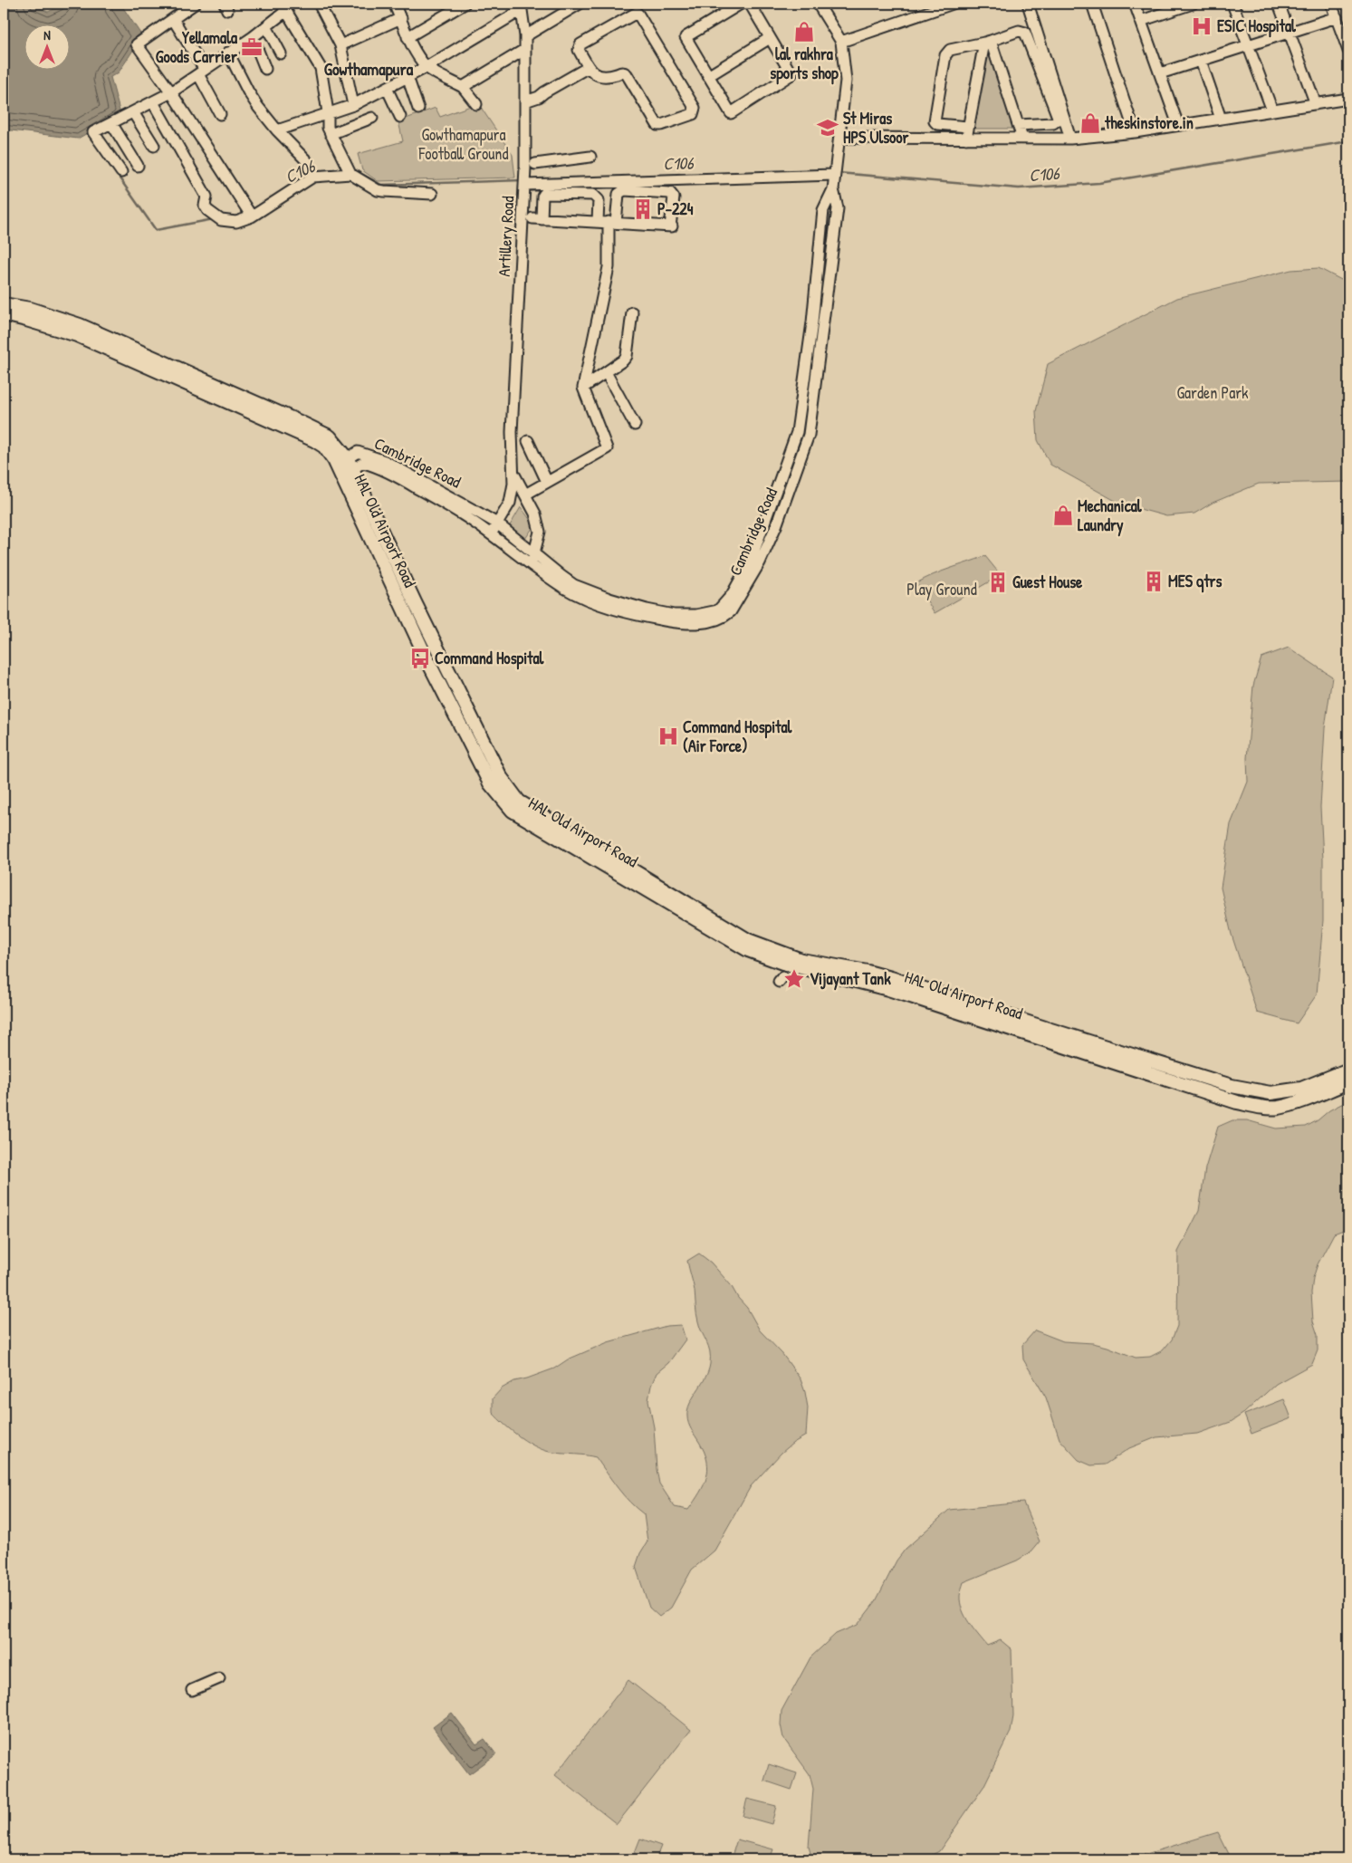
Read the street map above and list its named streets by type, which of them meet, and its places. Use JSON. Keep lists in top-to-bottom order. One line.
{"streets":{"main road":["HAL Old Airport Road"],"street":["Artillery Road","Cambridge Road"]},"crossings":[["Artillery Road","Cambridge Road"],["Cambridge Road","HAL Old Airport Road"]],"districts":["Gowthamapura"],"water":["C106"],"parks":["Gowthamapura Football Ground","Garden Park","Play Ground"],"places":{"hospital":["ESIC Hospital","Command Hospital (Air Force)"],"shop":["lal rakhra sports shop","theskinstore.in","Mechanical Laundry"],"office":["Yellamala Goods Carrier"],"school or university":["St Miras HPS Ulsoor"],"building":["P-224","MES qtrs","Guest House"],"bus stop":["Command Hospital"],"place":["Vijayant Tank"]},"north":"top"}
